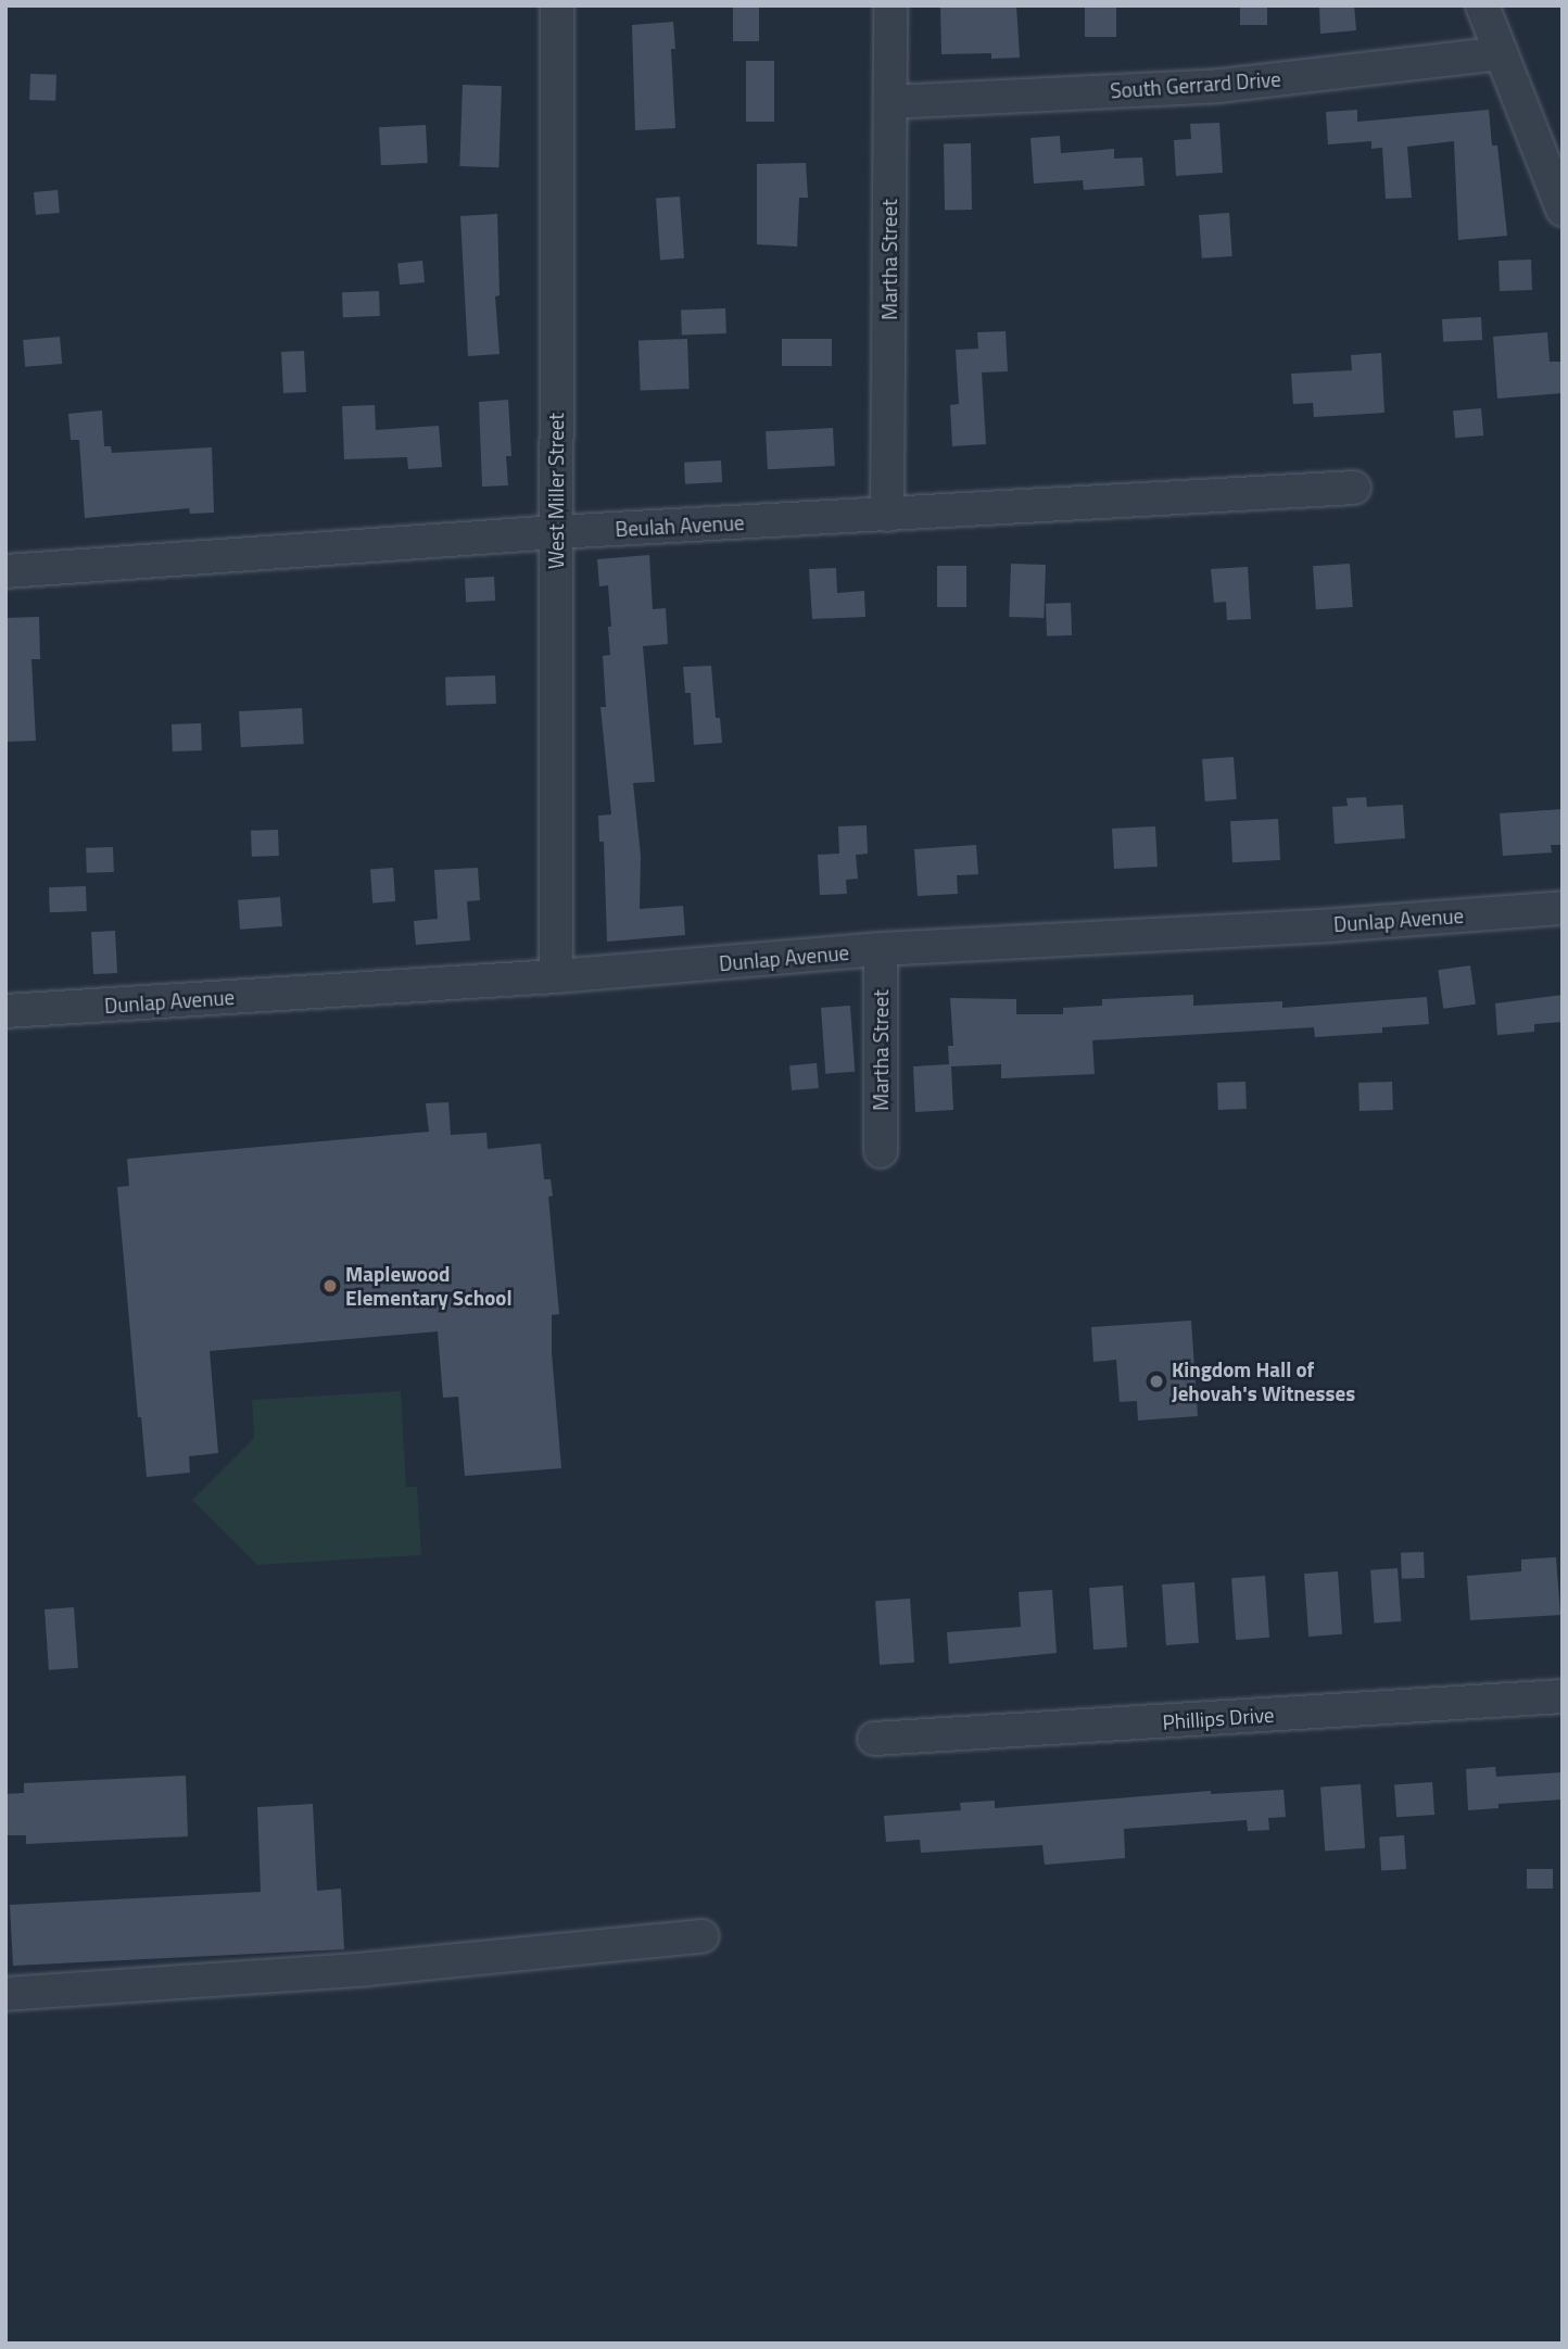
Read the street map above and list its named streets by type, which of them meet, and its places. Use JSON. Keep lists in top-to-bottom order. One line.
{"streets":{"street":["South Gerrard Drive","Martha Street","West Miller Street","Beulah Avenue","Dunlap Avenue","Phillips Drive"]},"crossings":[["South Gerrard Drive","Martha Street"],["Martha Street","Beulah Avenue"],["Martha Street","Dunlap Avenue"],["West Miller Street","Beulah Avenue"],["West Miller Street","Dunlap Avenue"]],"places":["Maplewood Elementary School","Kingdom Hall of Jehovah's Witnesses"]}
